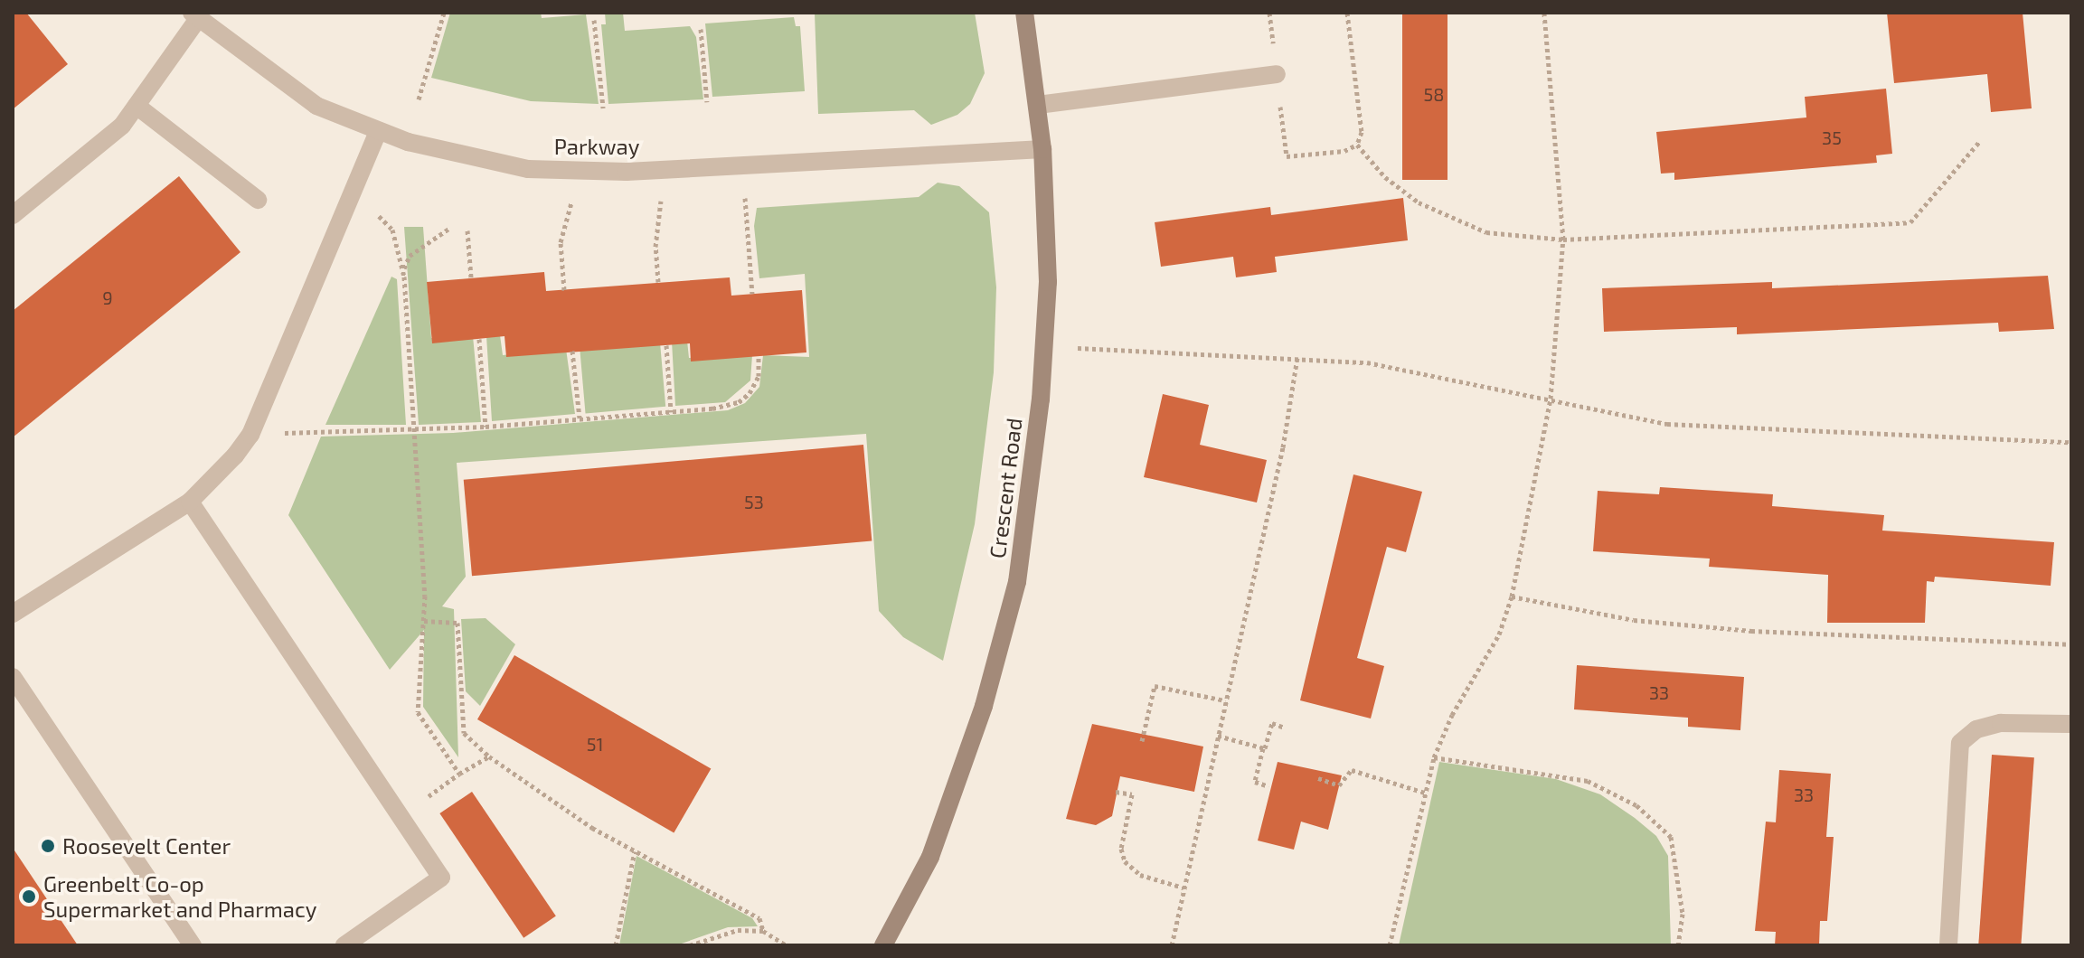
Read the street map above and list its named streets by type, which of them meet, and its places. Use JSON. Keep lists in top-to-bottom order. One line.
{"streets":{"street":["Parkway","Crescent Road"]},"crossings":[["Parkway","Crescent Road"]],"places":["Roosevelt Center","Greenbelt Co-op Supermarket and Pharmacy"],"house_numbers":["58","35","9","53","33","51","33"]}
